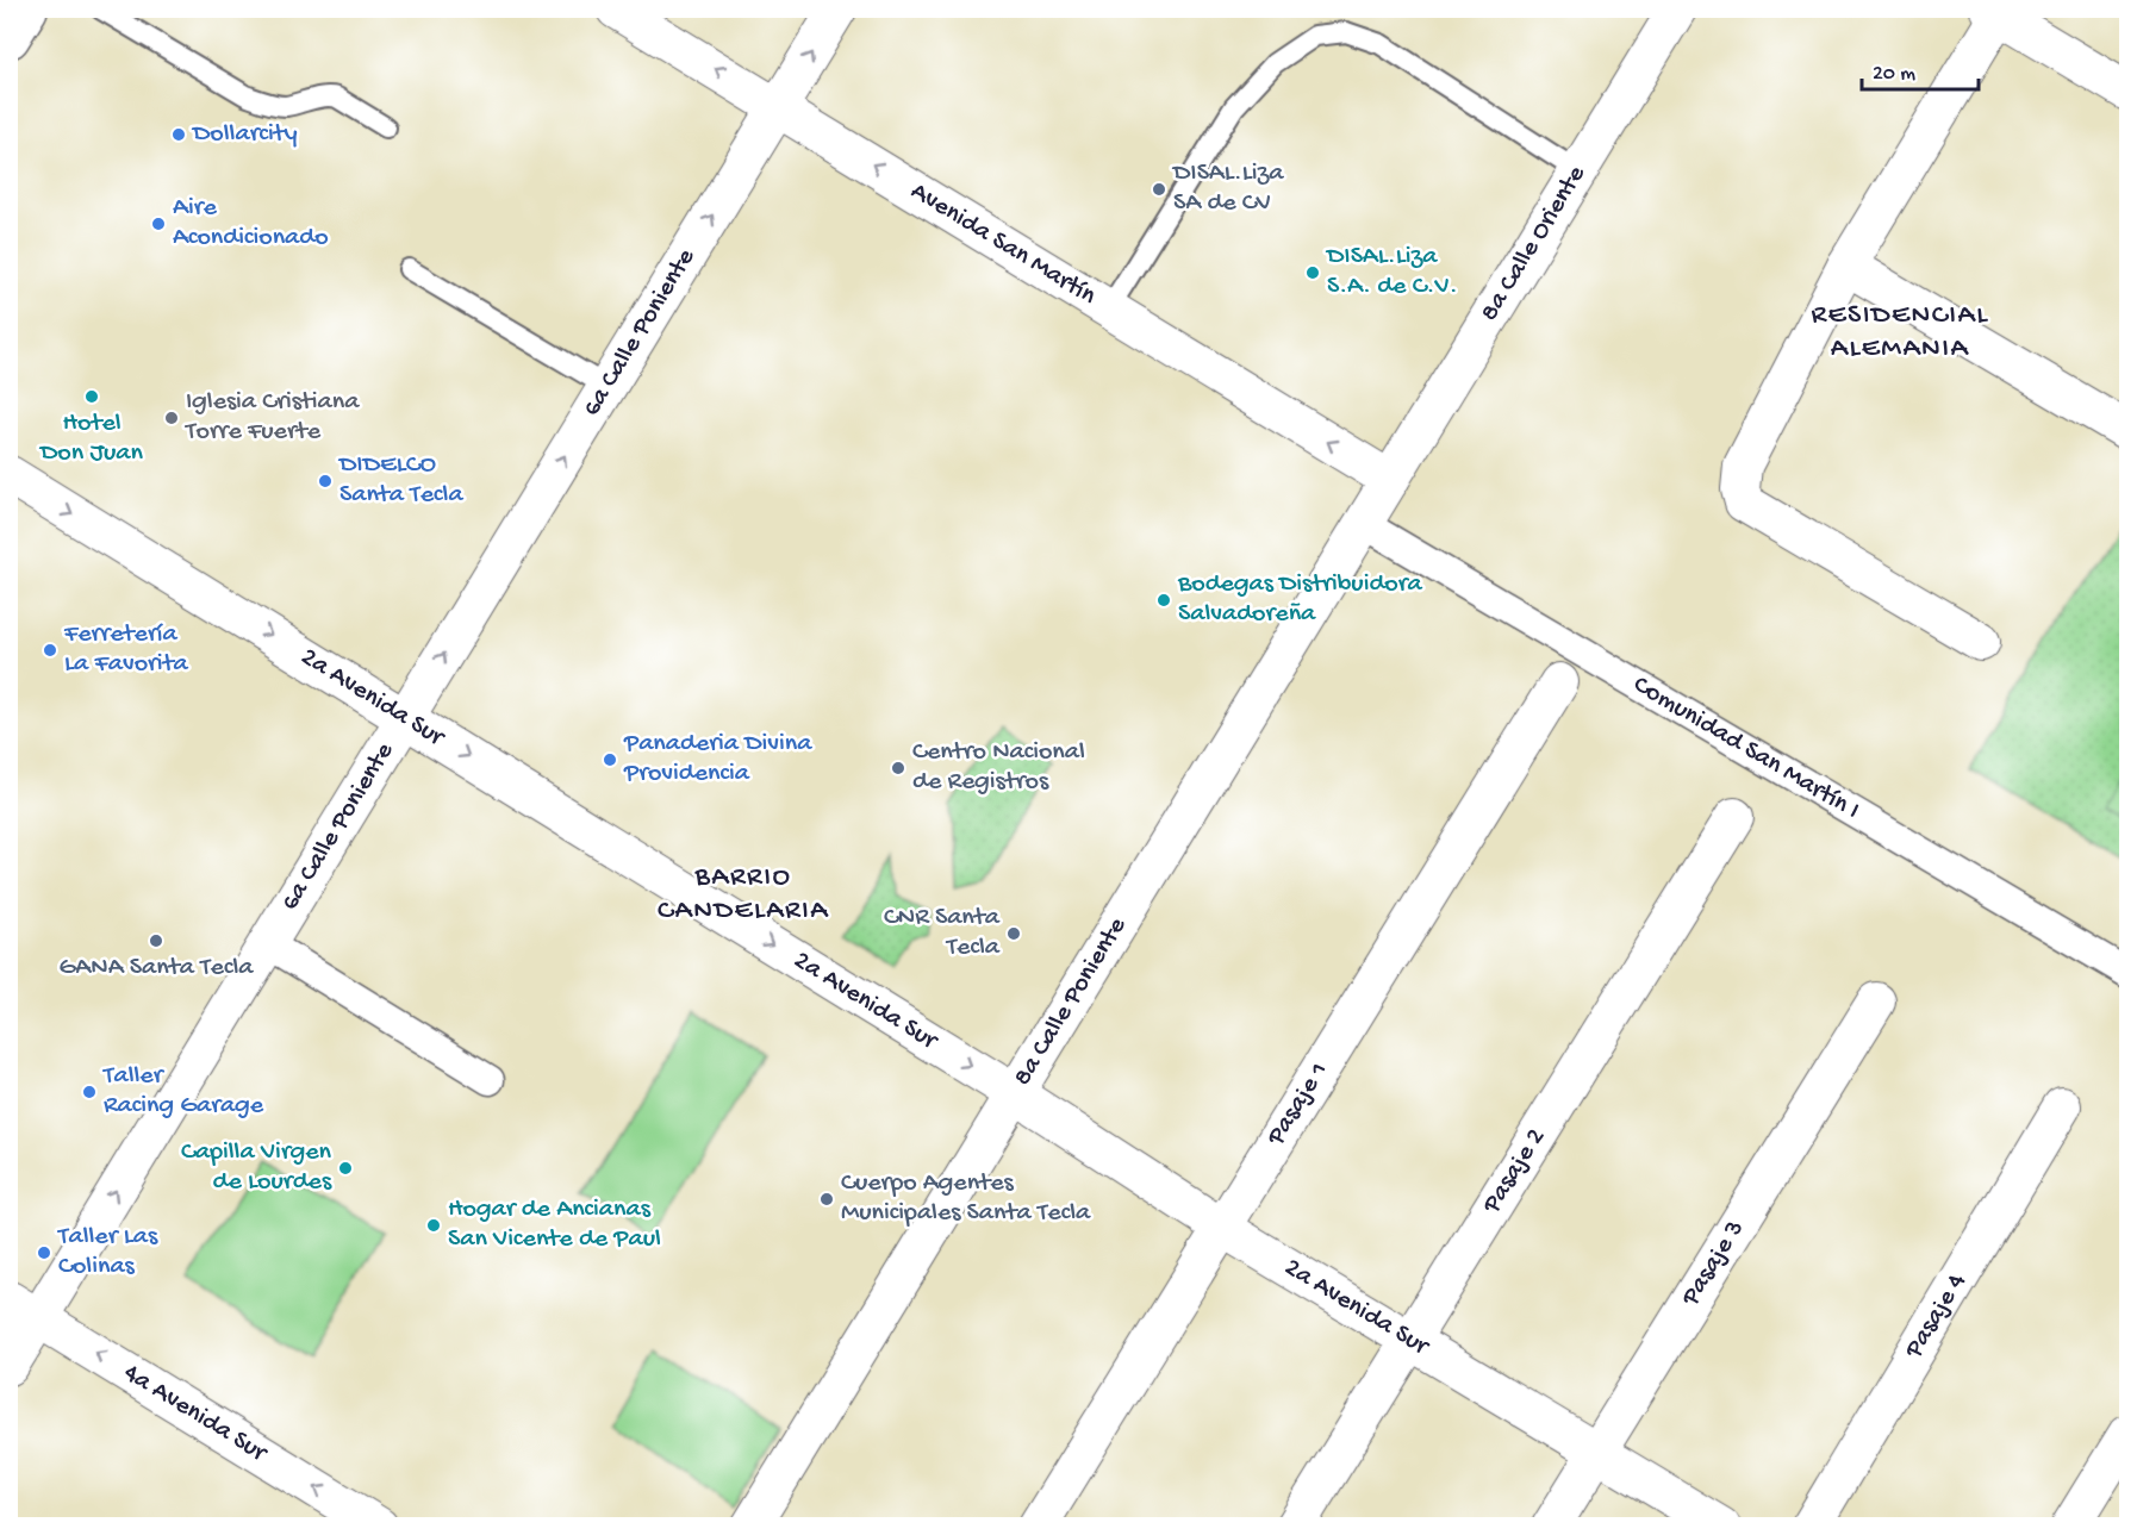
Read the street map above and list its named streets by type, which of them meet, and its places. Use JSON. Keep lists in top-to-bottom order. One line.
{"streets":{"street":["Avenida San Martín","8a Calle Oriente","6a Calle Poniente","2a Avenida Sur","Comunidad San Martín I","8a Calle Poniente","Pasaje 1","Pasaje 2","Pasaje 3","Pasaje 4","4a Avenida Sur"]},"crossings":[["Avenida San Martín","8a Calle Oriente"],["Avenida San Martín","6a Calle Poniente"],["Avenida San Martín","8a Calle Poniente"],["8a Calle Oriente","8a Calle Poniente"],["6a Calle Poniente","2a Avenida Sur"],["6a Calle Poniente","4a Avenida Sur"],["2a Avenida Sur","8a Calle Poniente"],["2a Avenida Sur","Pasaje 1"],["2a Avenida Sur","Pasaje 2"],["2a Avenida Sur","Pasaje 3"],["Comunidad San Martín I","8a Calle Poniente"]],"one_way":["Avenida San Martín","6a Calle Poniente","2a Avenida Sur","4a Avenida Sur"],"districts":["RESIDENCIAL ALEMANIA","BARRIO CANDELARIA"],"places":["Dollarcity","DISAL.Liza SA de CV","Aire Acondicionado","DISAL.Liza S.A. de C.V.","Hotel Don Juan","Iglesia Cristiana Torre Fuerte","DIDELCO Santa Tecla","Bodegas Distribuidora Salvadoreña","Ferretería La Favorita","Panaderia Divina Providencia","Centro Nacional de Registros","CNR Santa Tecla","GANA Santa Tecla","Taller Racing Garage","Capilla Virgen de Lourdes","Cuerpo Agentes Municipales Santa Tecla","Hogar de Ancianas San Vicente de Paul","Taller Las Colinas"],"scale_bar":"20 m"}
